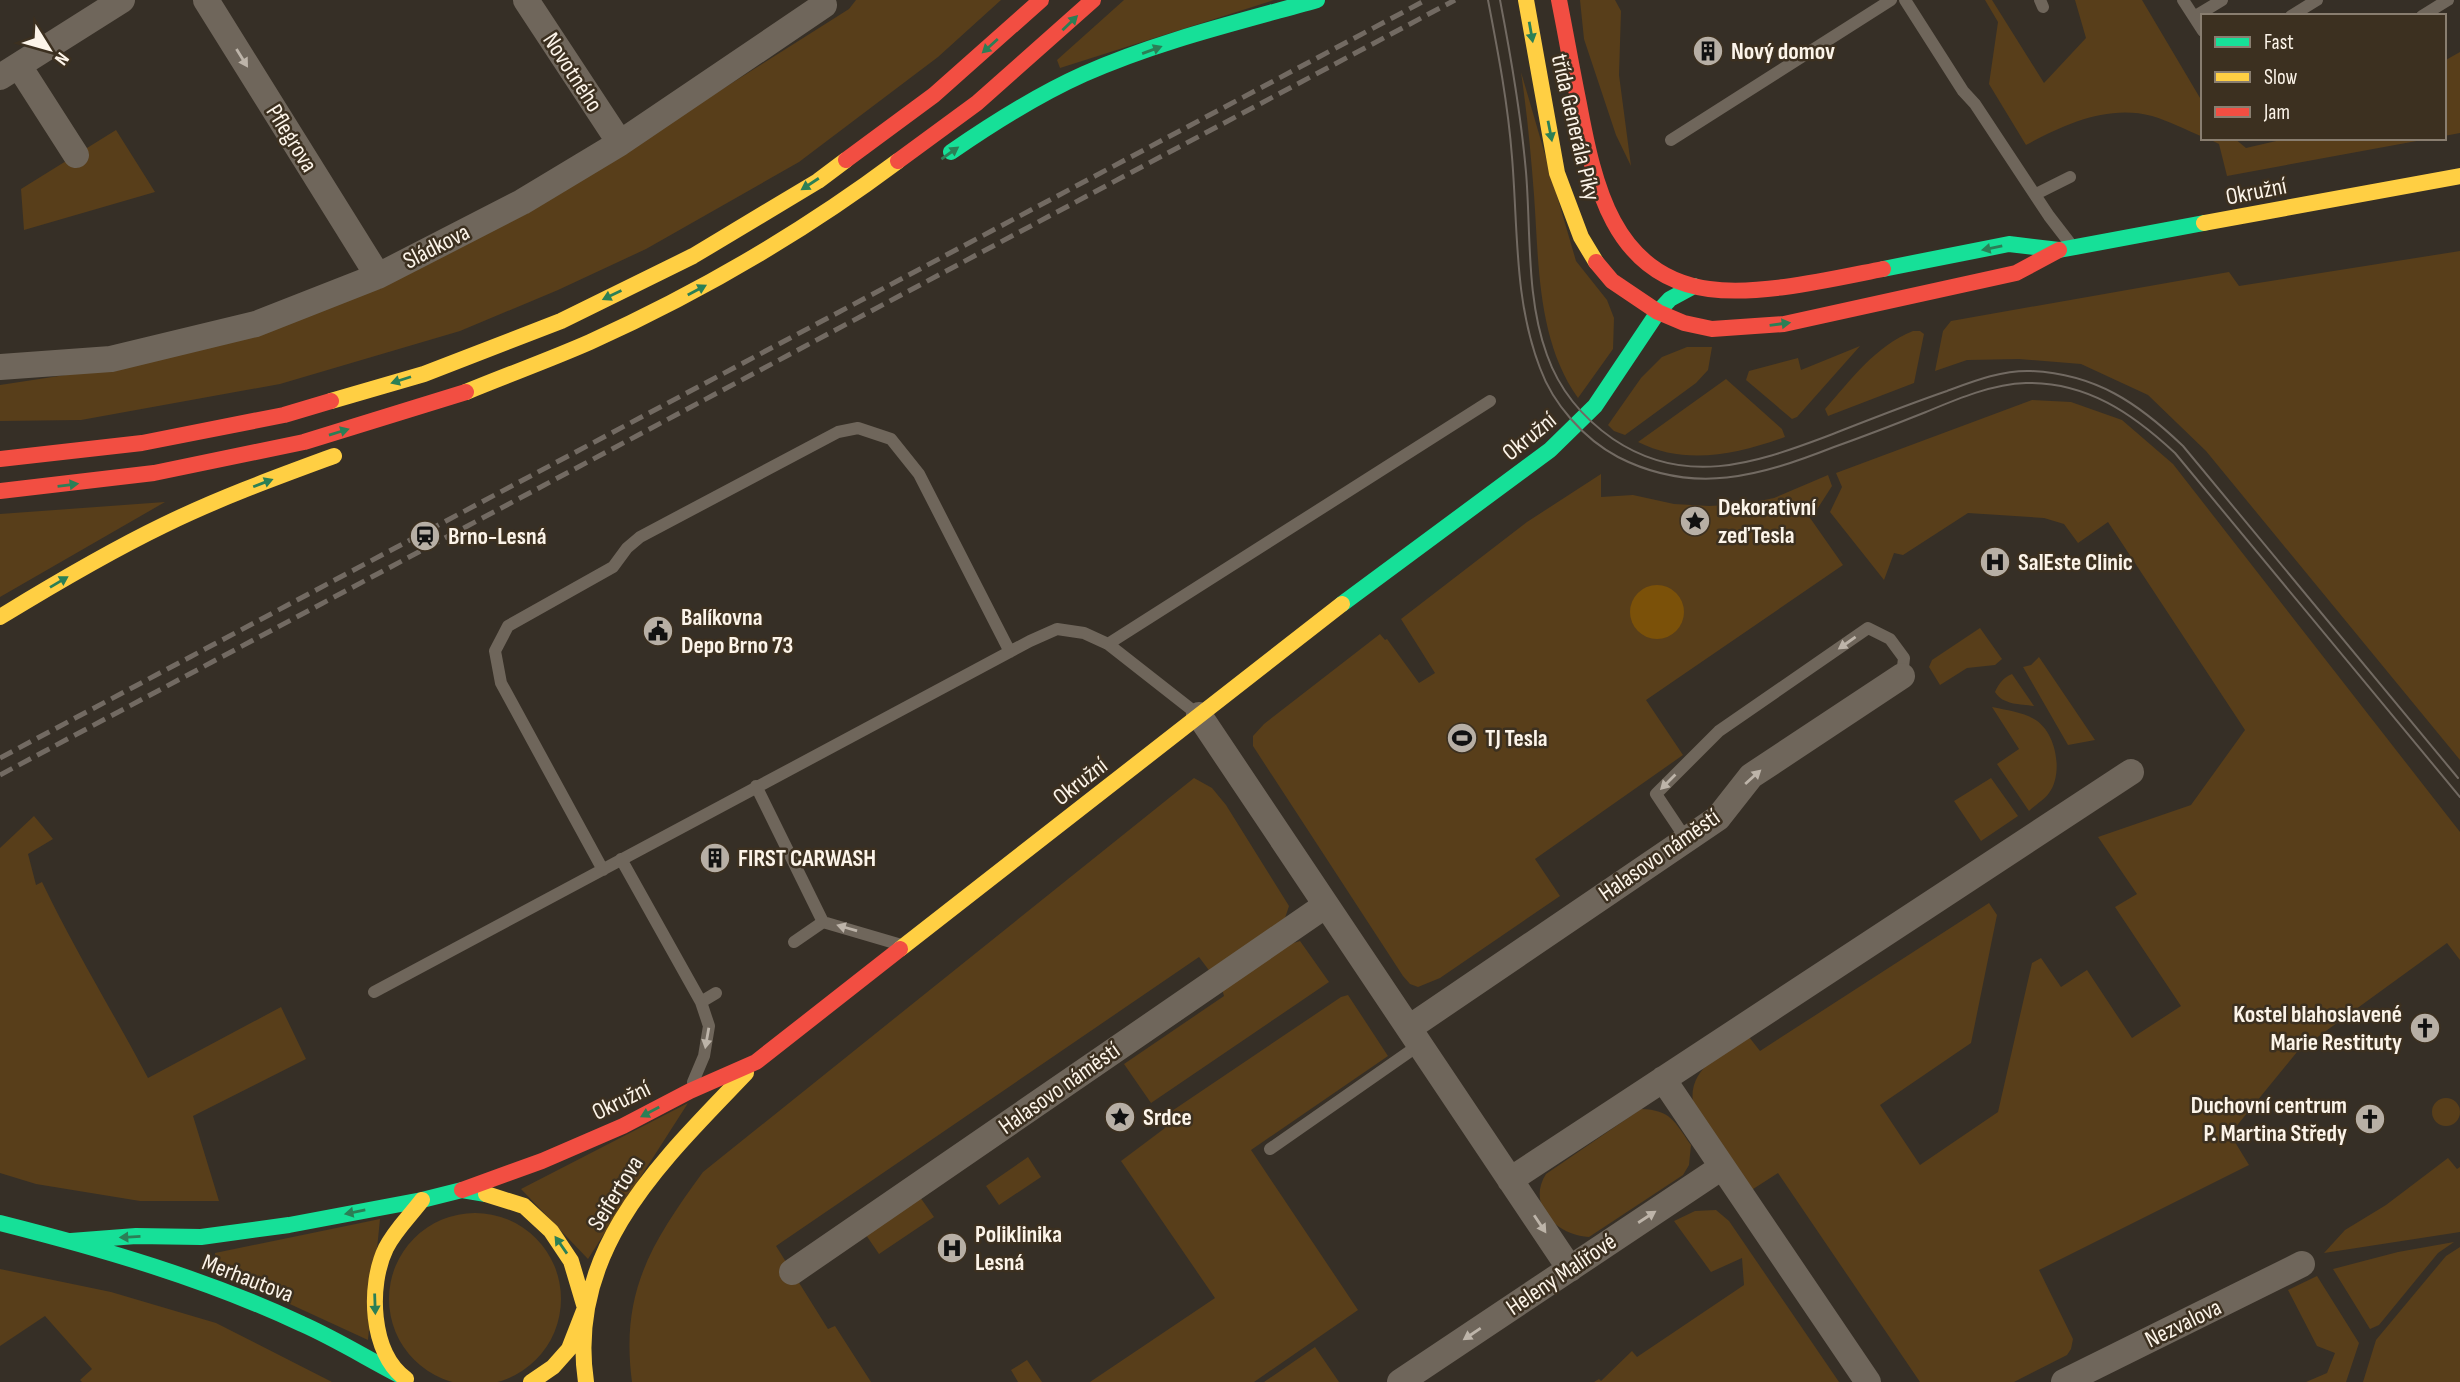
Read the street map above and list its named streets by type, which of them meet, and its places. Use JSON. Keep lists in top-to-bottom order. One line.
{"streets":{"main road":["třída Generála Píky","Okružní","Seifertova","Merhautova"],"street":["Novotného","Pflegrova","Sládkova","Halasovo náměstí","Heleny Malířové","Nezvalova"]},"crossings":[["Novotného","Sládkova"],["třída Generála Píky","Okružní"],["Pflegrova","Sládkova"],["Okružní","Seifertova"],["Okružní","Merhautova"]],"one_way":["Pflegrova","Merhautova"],"places":{"building":["Nový domov","FIRST CARWASH"],"place":["Dekorativní zeď Tesla","Srdce"],"station":["Brno-Lesná"],"hospital":["SalEste Clinic","Poliklinika Lesná"],"public building":["Balíkovna Depo Brno 73"],"sports":["TJ Tesla"],"church":["Kostel blahoslavené Marie Restituty","Duchovní centrum P. Martina Středy"]},"legend":["Fast","Slow","Jam"],"north":"bottom right"}
